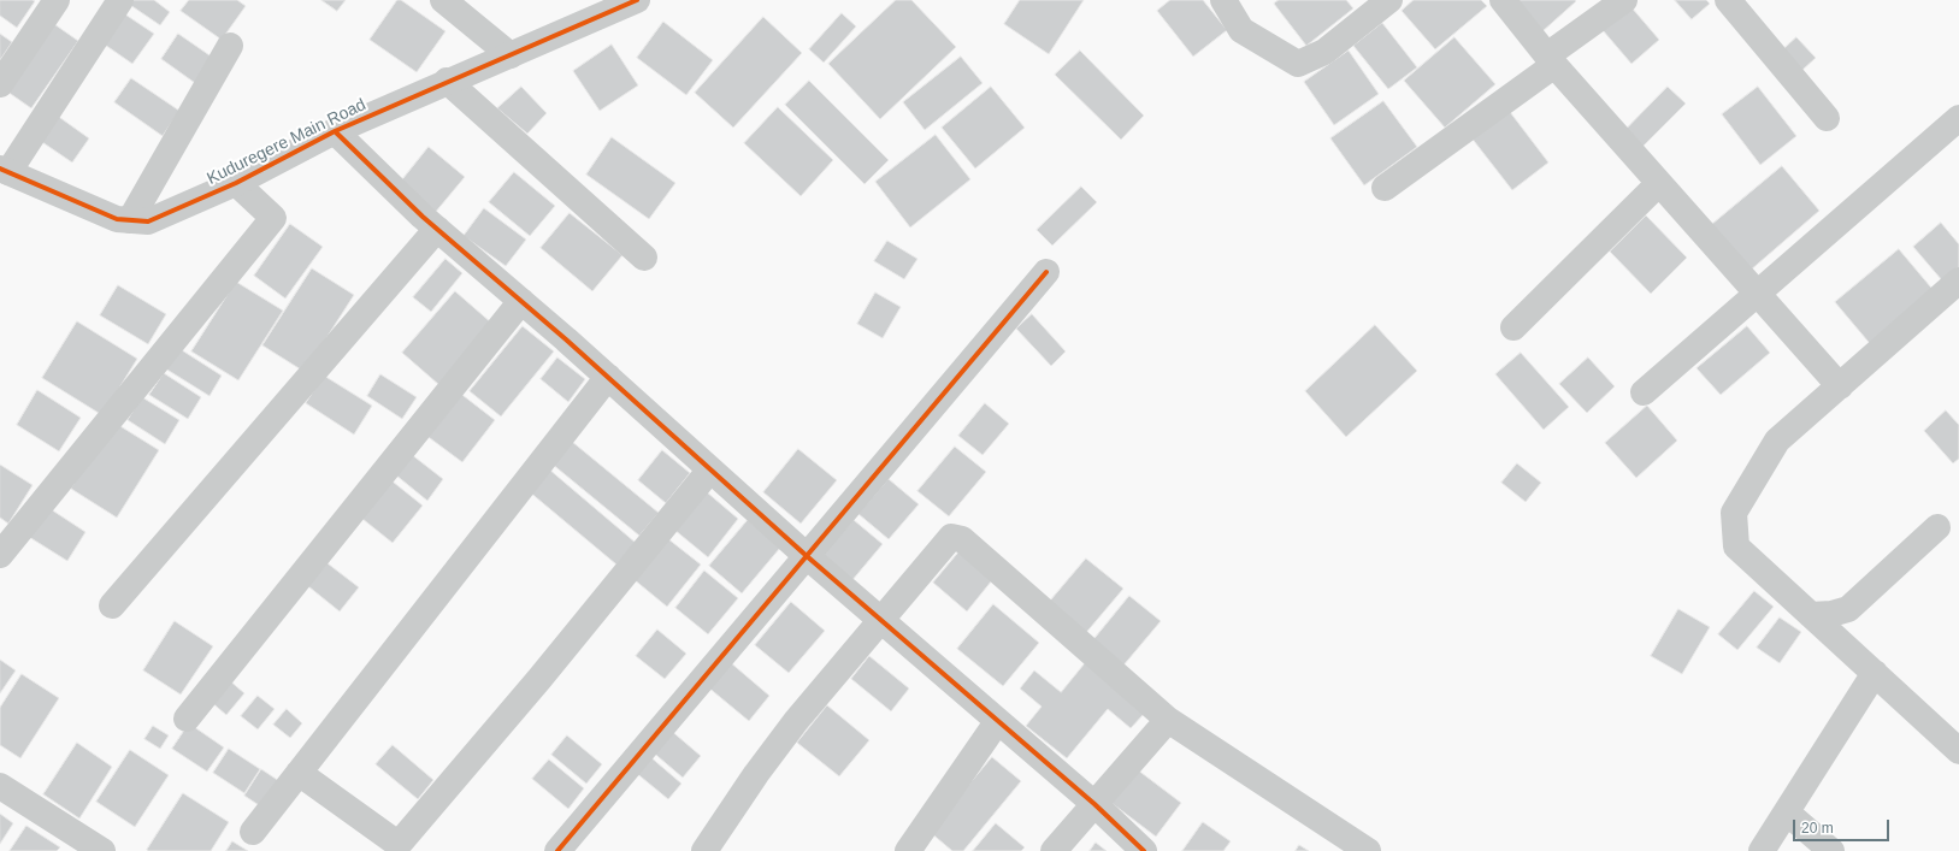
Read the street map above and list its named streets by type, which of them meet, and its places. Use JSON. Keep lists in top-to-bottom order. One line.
{"streets":{"street":["Kuduregere Main Road"]},"scale_bar":"20 m"}
